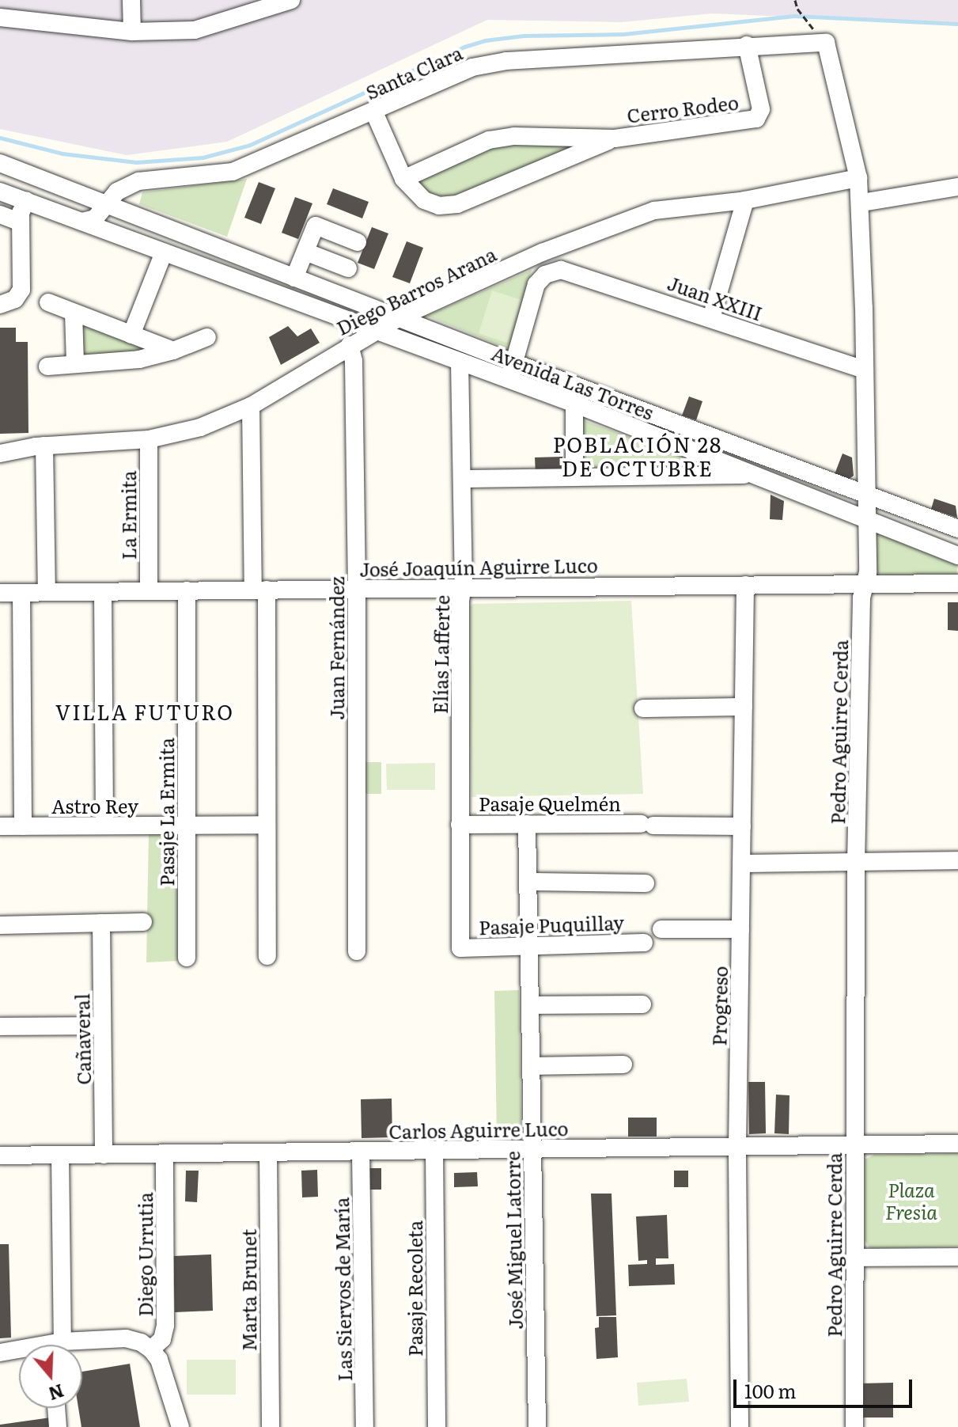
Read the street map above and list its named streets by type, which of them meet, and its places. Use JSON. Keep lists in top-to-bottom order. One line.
{"streets":{"street":["Santa Clara","Cerro Rodeo","Diego Barros Arana","Juan XXIII","Avenida Las Torres","La Ermita","José Joaquín Aguirre Luco","Juan Fernández","Elías Lafferte","Pedro Aguirre Cerda","Pasaje Quelmén","Astro Rey","Pasaje La Ermita","Pasaje Puquillay","Progreso","Cañaveral","Carlos Aguirre Luco","José Miguel Latorre","Diego Urrutia","Pasaje Recoleta","Las Siervos de María","Marta Brunet"]},"crossings":[["Santa Clara","Cerro Rodeo"],["Santa Clara","Avenida Las Torres"],["Santa Clara","Pedro Aguirre Cerda"],["Diego Barros Arana","Avenida Las Torres"],["Diego Barros Arana","La Ermita"],["Diego Barros Arana","Juan Fernández"],["Diego Barros Arana","Pedro Aguirre Cerda"],["Juan XXIII","Avenida Las Torres"],["Juan XXIII","Pedro Aguirre Cerda"],["Avenida Las Torres","Elías Lafferte"],["Avenida Las Torres","Pedro Aguirre Cerda"],["La Ermita","José Joaquín Aguirre Luco"],["José Joaquín Aguirre Luco","Juan Fernández"],["José Joaquín Aguirre Luco","Elías Lafferte"],["José Joaquín Aguirre Luco","Pedro Aguirre Cerda"],["José Joaquín Aguirre Luco","Pasaje La Ermita"],["José Joaquín Aguirre Luco","Progreso"],["Elías Lafferte","Pasaje Quelmén"],["Elías Lafferte","Pasaje Puquillay"],["Pedro Aguirre Cerda","Carlos Aguirre Luco"],["Pasaje Quelmén","Progreso"],["Pasaje Quelmén","José Miguel Latorre"],["Astro Rey","Pasaje La Ermita"],["Pasaje Puquillay","José Miguel Latorre"],["Progreso","Carlos Aguirre Luco"],["Cañaveral","Carlos Aguirre Luco"],["Carlos Aguirre Luco","José Miguel Latorre"],["Carlos Aguirre Luco","Diego Urrutia"],["Carlos Aguirre Luco","Pasaje Recoleta"],["Carlos Aguirre Luco","Las Siervos de María"],["Carlos Aguirre Luco","Marta Brunet"]],"districts":["POBLACIÓN 28 DE OCTUBRE","VILLA FUTURO"],"parks":["Plaza Fresia"],"scale_bar":"100 m","north":"bottom"}
